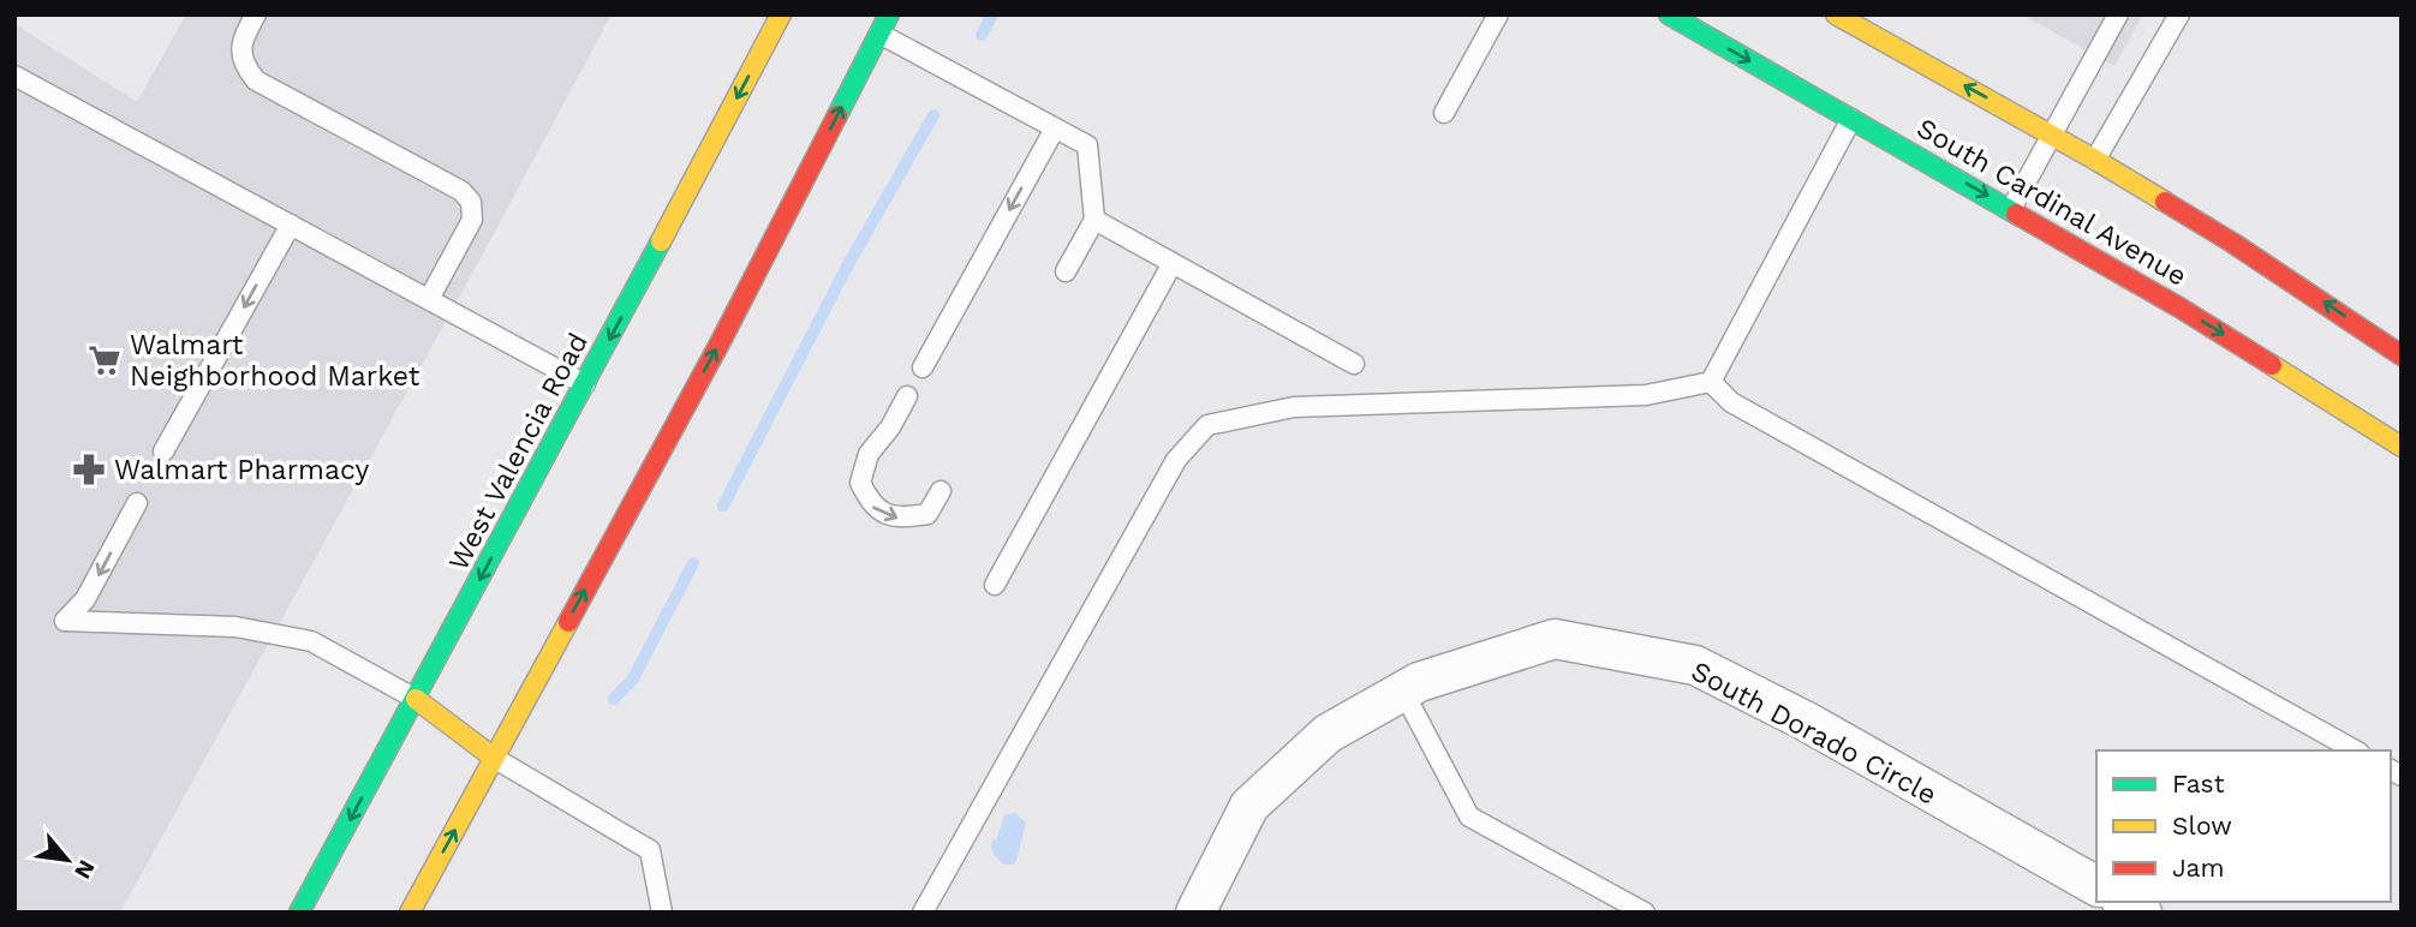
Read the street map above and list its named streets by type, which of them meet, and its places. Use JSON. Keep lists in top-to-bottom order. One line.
{"streets":{"main road":["South Cardinal Avenue","West Valencia Road"],"street":["South Dorado Circle"]},"places":{"supermarket":["Walmart Neighborhood Market"],"pharmacy":["Walmart Pharmacy"]},"legend":["Fast","Slow","Jam"],"north":"bottom right"}
